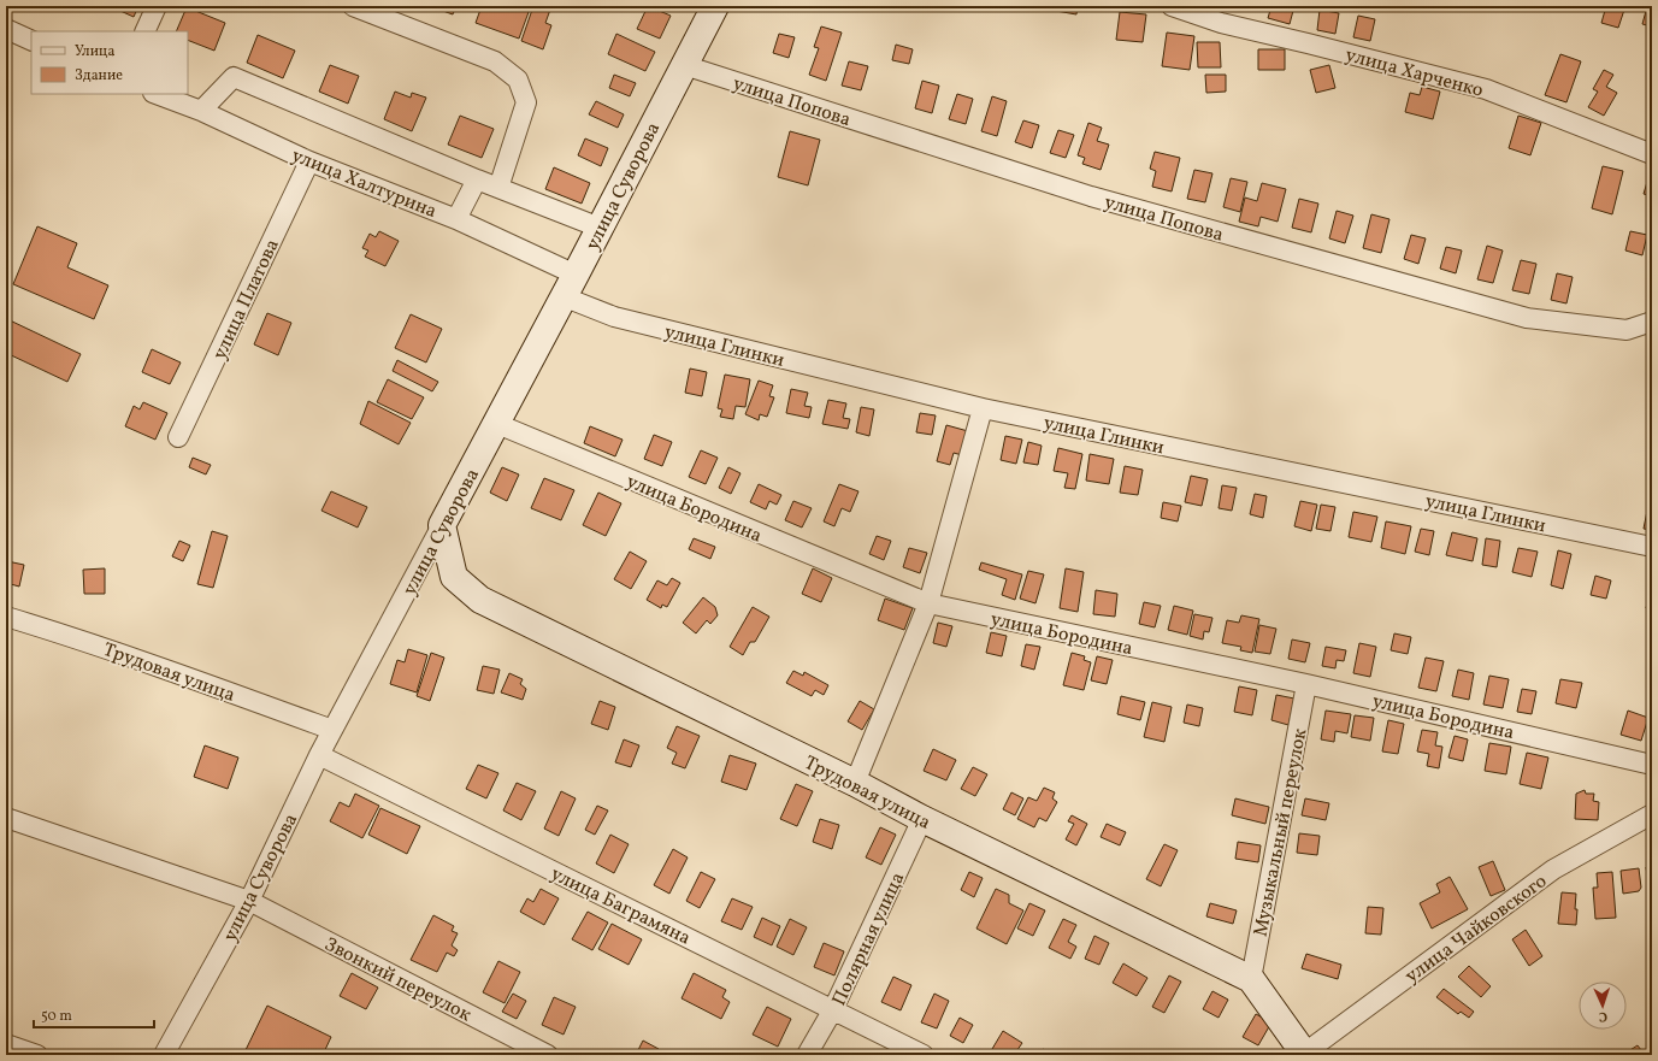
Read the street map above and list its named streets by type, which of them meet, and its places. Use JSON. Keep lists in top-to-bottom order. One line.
{"streets":{"main road":["улица Суворова","Трудовая улица"],"street":["улица Харченко","улица Попова","улица Халтурина","улица Платова","улица Глинки","улица Бородина","Музыкальный переулок","улица Баграмяна","улица Чайковского","Полярная улица","Звонкий переулок"]},"crossings":[["улица Попова","улица Суворова"],["улица Халтурина","улица Суворова"],["улица Халтурина","улица Платова"],["улица Суворова","улица Глинки"],["улица Суворова","улица Бородина"],["улица Суворова","Трудовая улица"],["улица Суворова","улица Баграмяна"],["улица Суворова","Звонкий переулок"],["улица Бородина","Музыкальный переулок"],["Трудовая улица","Музыкальный переулок"],["Трудовая улица","улица Чайковского"],["Трудовая улица","Полярная улица"],["улица Баграмяна","Полярная улица"]],"legend":["Улица","Здание"],"scale_bar":"50 m","north":"bottom"}
